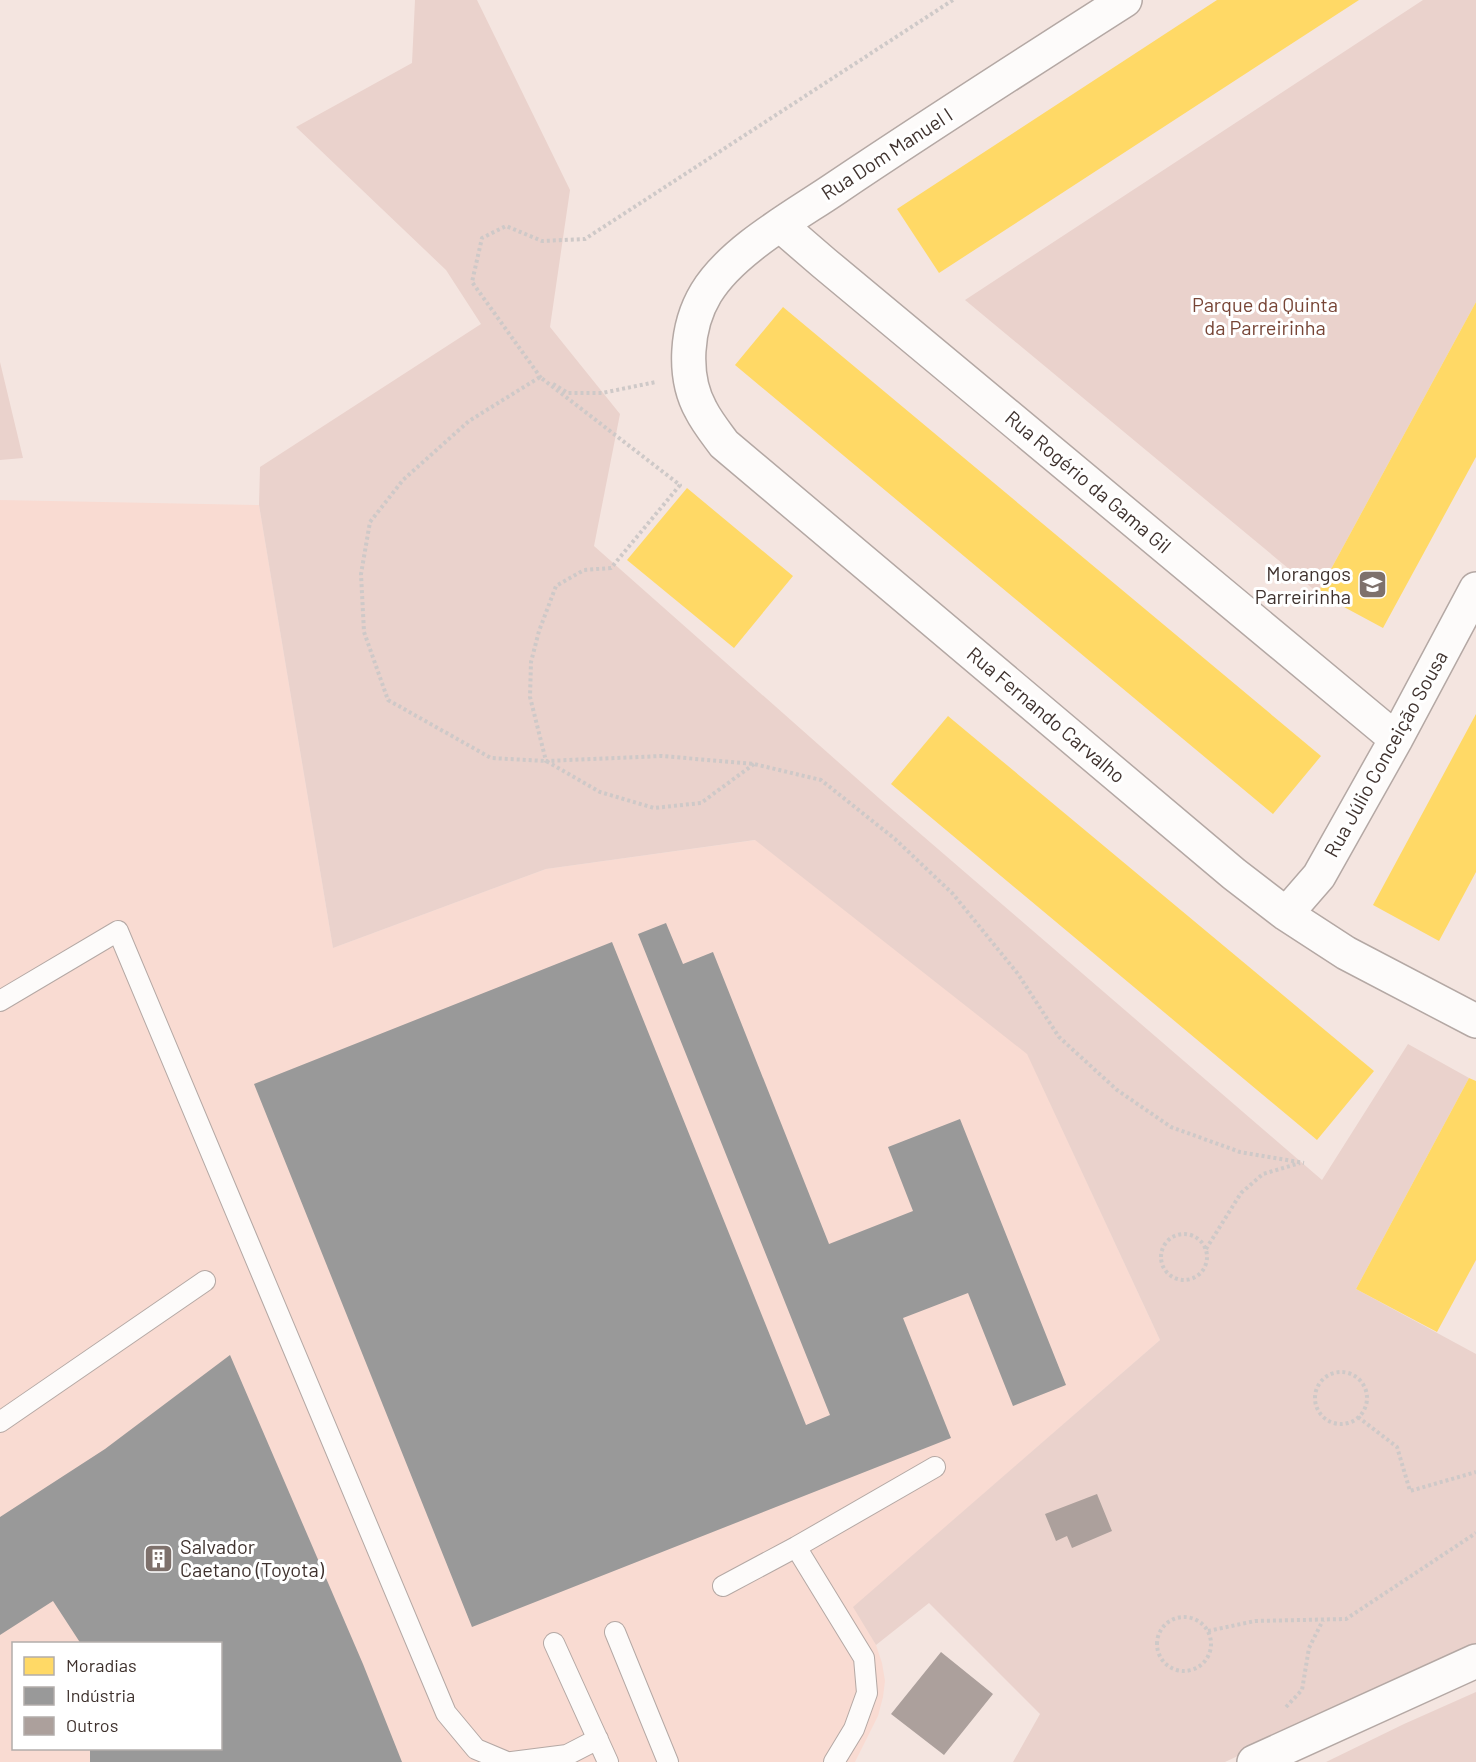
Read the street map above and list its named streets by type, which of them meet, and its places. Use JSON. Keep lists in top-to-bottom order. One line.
{"streets":{"street":["Rua Dom Manuel I","Rua Rogério da Gama Gil","Rua Fernando Carvalho","Rua Júlio Conceição Sousa"]},"crossings":[["Rua Dom Manuel I","Rua Rogério da Gama Gil"],["Rua Dom Manuel I","Rua Fernando Carvalho"],["Rua Rogério da Gama Gil","Rua Júlio Conceição Sousa"],["Rua Fernando Carvalho","Rua Júlio Conceição Sousa"]],"parks":["Parque da Quinta da Parreirinha"],"places":{"school or university":["Morangos Parreirinha"],"building":["Salvador Caetano (Toyota)"]},"legend":["Moradias","Indústria","Outros"]}
